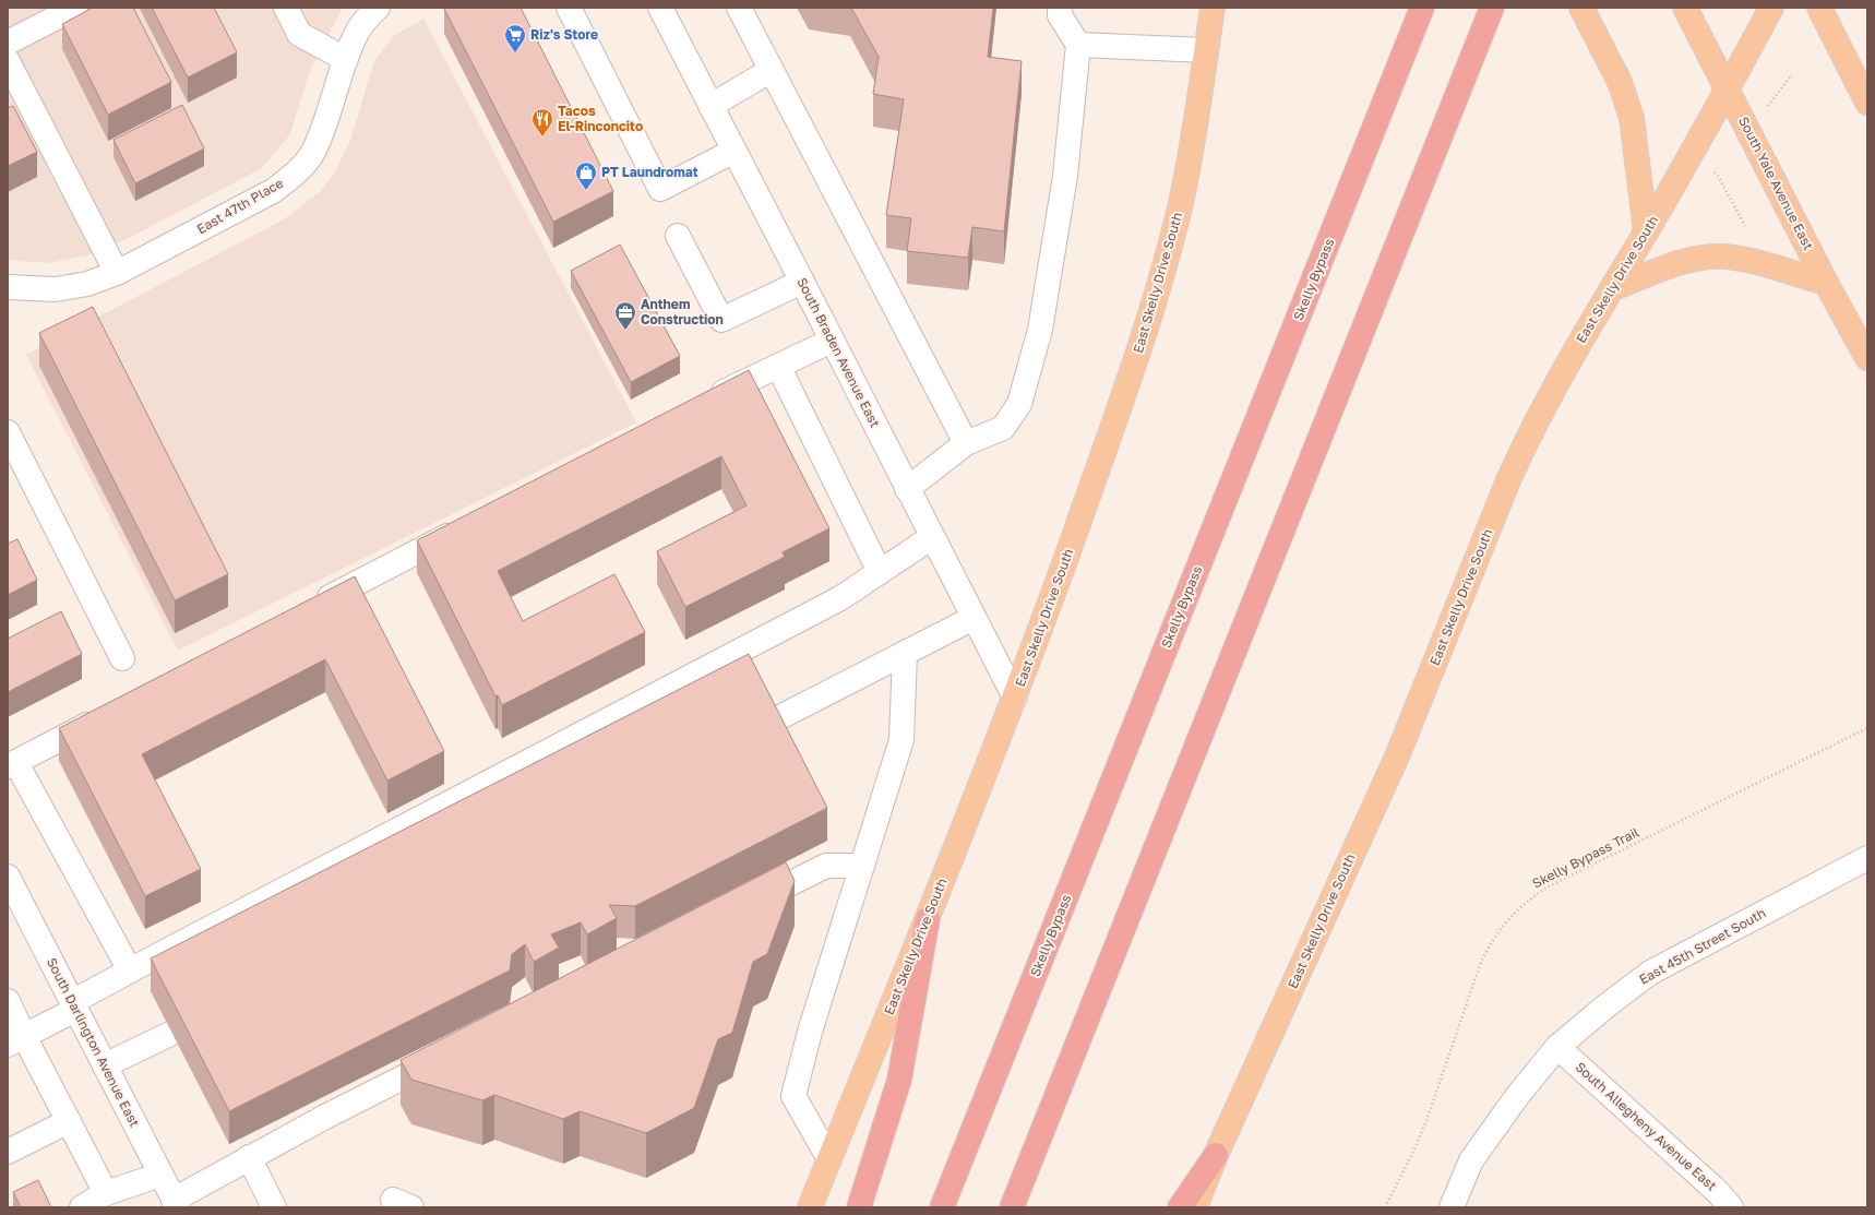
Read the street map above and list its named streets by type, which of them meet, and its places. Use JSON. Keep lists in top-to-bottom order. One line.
{"streets":{"highway":["Skelly Bypass"],"main road":["South Yale Avenue East","East Skelly Drive South"],"street":["East 47th Place","South Braden Avenue East","East 45th Street South","South Darlington Avenue East","South Allegheny Avenue East"],"path":["Skelly Bypass Trail"]},"crossings":[["South Yale Avenue East","East Skelly Drive South"],["East Skelly Drive South","South Braden Avenue East"],["East 45th Street South","South Allegheny Avenue East"]],"places":{"supermarket":["Riz's Store"],"restaurant":["Tacos El-Rinconcito"],"shop":["PT Laundromat"],"office":["Anthem Construction"]}}
